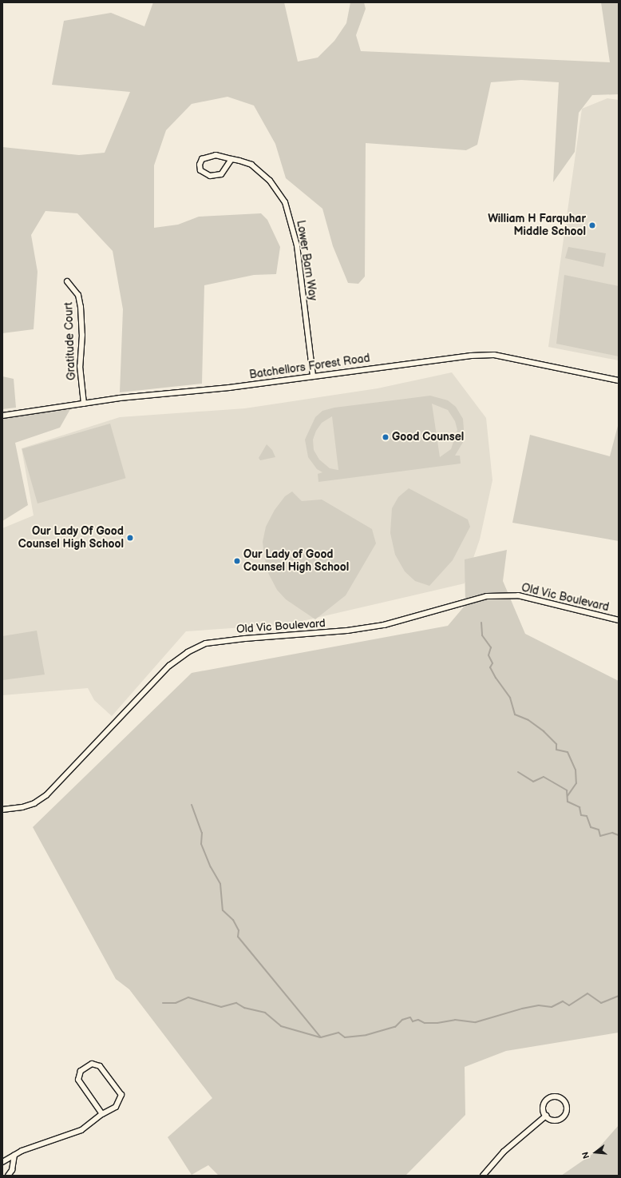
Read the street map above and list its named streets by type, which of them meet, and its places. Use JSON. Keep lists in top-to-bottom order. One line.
{"streets":{"street":["Lower Barn Way","Gratitude Court","Batchellors Forest Road","Old Vic Boulevard"]},"crossings":[["Lower Barn Way","Batchellors Forest Road"],["Gratitude Court","Batchellors Forest Road"]],"places":["William H Farquhar Middle School","Good Counsel","Our Lady Of Good Counsel High School","Our Lady of Good Counsel High School"],"north":"left"}
